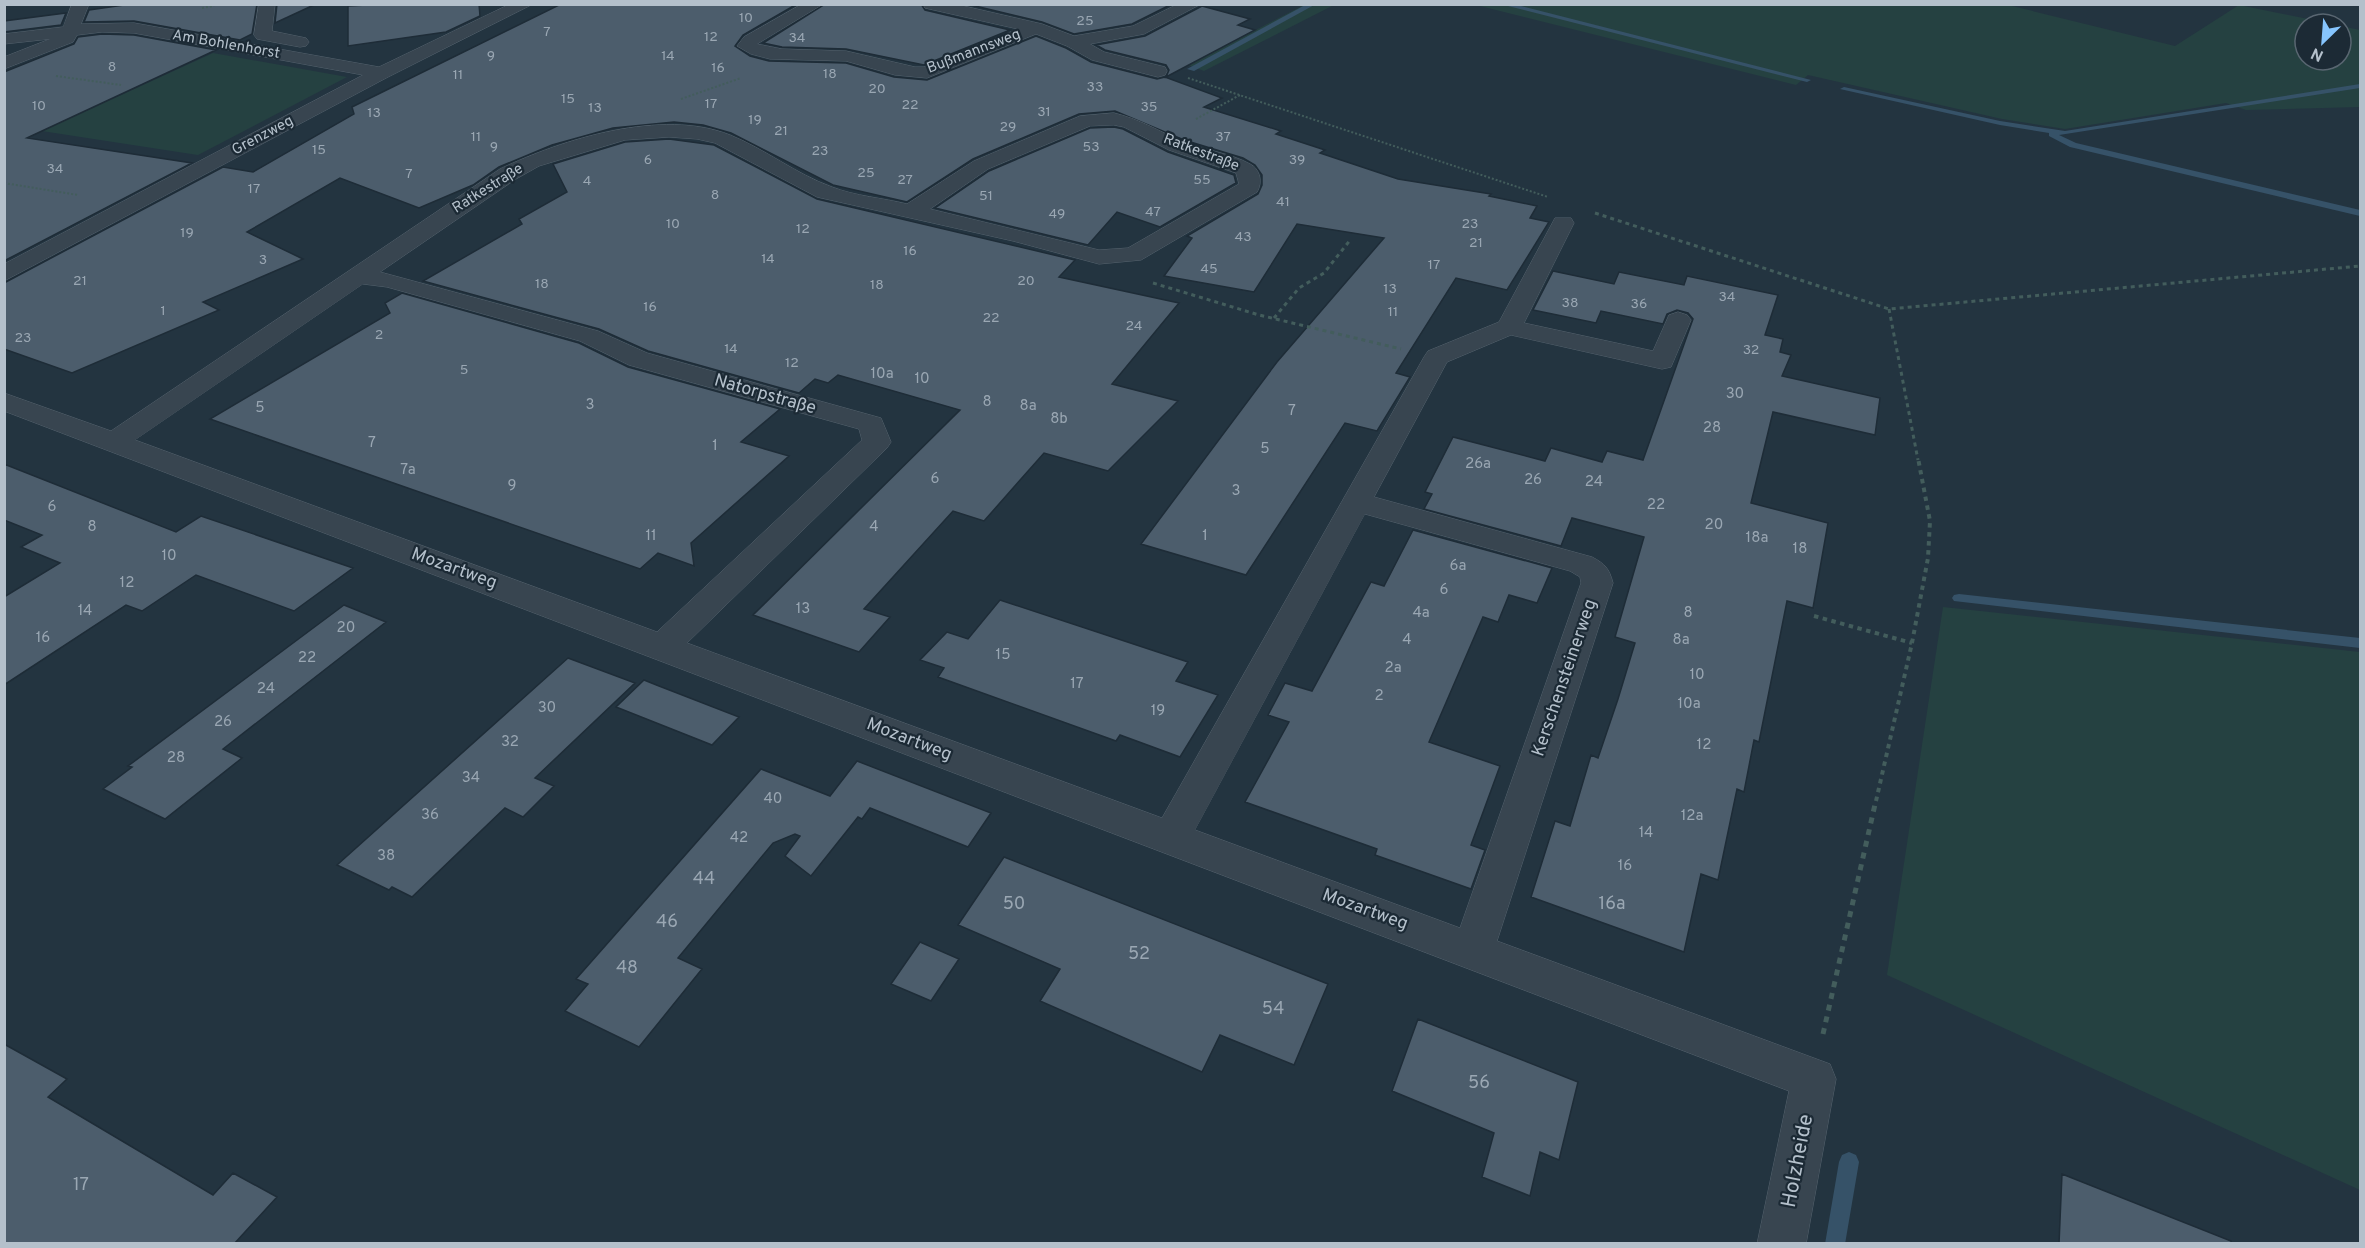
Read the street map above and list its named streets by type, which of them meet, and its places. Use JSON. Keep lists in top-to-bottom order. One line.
{"streets":{"street":["Am Bohlenhorst","Bußmannsweg","Grenzweg","Ratkestraße","Natorpstraße","Mozartweg","Kerschensteinerweg","Holzheide"]},"crossings":[["Am Bohlenhorst","Grenzweg"],["Ratkestraße","Natorpstraße"],["Ratkestraße","Mozartweg"],["Natorpstraße","Mozartweg"],["Mozartweg","Kerschensteinerweg"],["Mozartweg","Holzheide"]],"house_numbers":["10","25","7","12","34","9","14","8","16","18","11","33","20","15","17","22","10","35","13","31","13","19","29","21","11","37","9","53","15","23","6","39","34","25","7","27","55","4","17","8","51","41","47","49","10","23","12","19","43","21","16","14","3","17","45","21","20","18","18","13","34","38","36","16","1","11","22","24","2","23","14","32","12","5","10a","10","30","8","3","8a","5","7","8b","28","7","1","5","26a","7a","6","26","24","9","3","22","6","20","8","4","11","1","18a","18","10","6a","12","6","13","14","4a","8","20","16","4","8a","15","22","2a","10","17","24","2","10a","30","19","26","32","12","28","34","40","36","12a","14","42","38","16","44","50","16a","46","52","48","54","56","17"],"north":"bottom left"}
